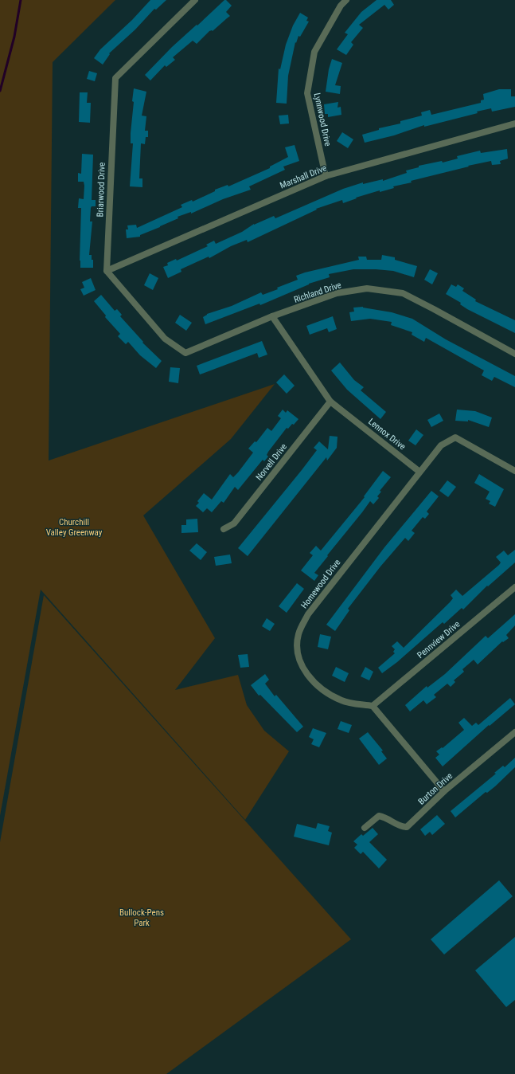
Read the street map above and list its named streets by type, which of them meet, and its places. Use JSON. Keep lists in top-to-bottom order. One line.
{"streets":{"street":["Lynnwood Drive","Marshall Drive","Briarwood Drive","Richland Drive","Lennox Drive","Norvell Drive","Homewood Drive","Pennview Drive","Burton Drive"]},"crossings":[["Lynnwood Drive","Marshall Drive"],["Marshall Drive","Briarwood Drive"],["Marshall Drive","Richland Drive"],["Briarwood Drive","Richland Drive"],["Richland Drive","Lennox Drive"],["Lennox Drive","Norvell Drive"],["Lennox Drive","Homewood Drive"],["Homewood Drive","Pennview Drive"]],"parks":["Churchill Valley Greenway","Bullock-Pens Park"]}
